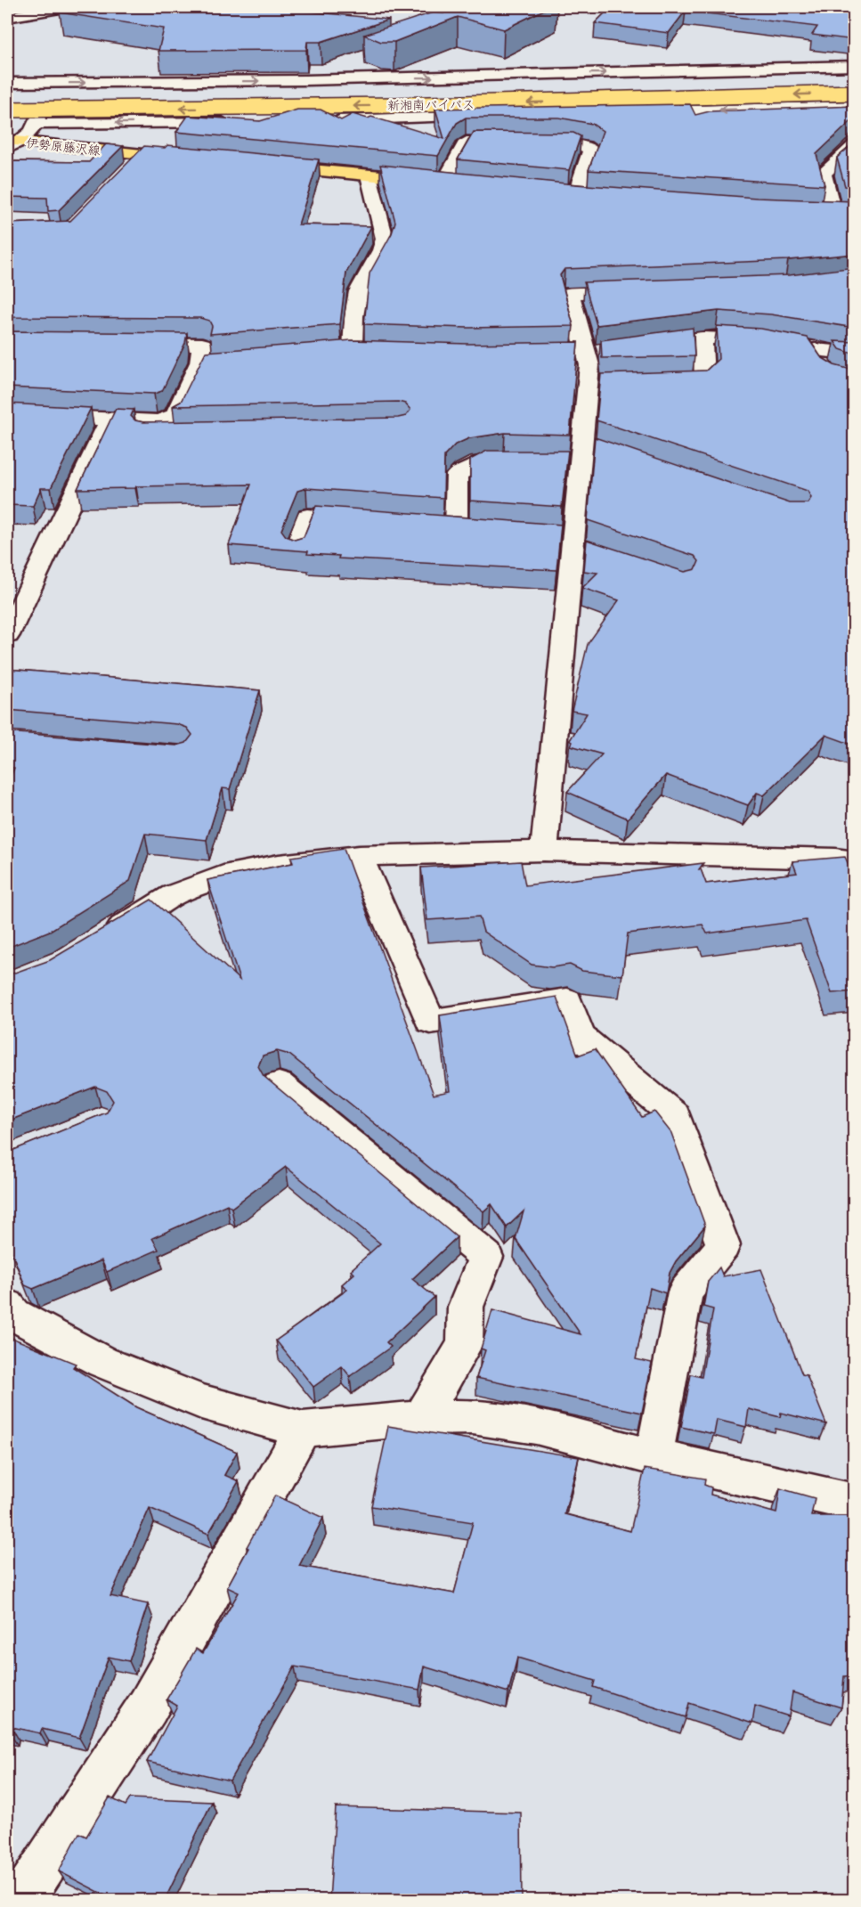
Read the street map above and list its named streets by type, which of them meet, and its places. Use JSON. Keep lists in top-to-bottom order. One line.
{"streets":{"main road":["新湘南バイパス","伊勢原藤沢線"]}}
